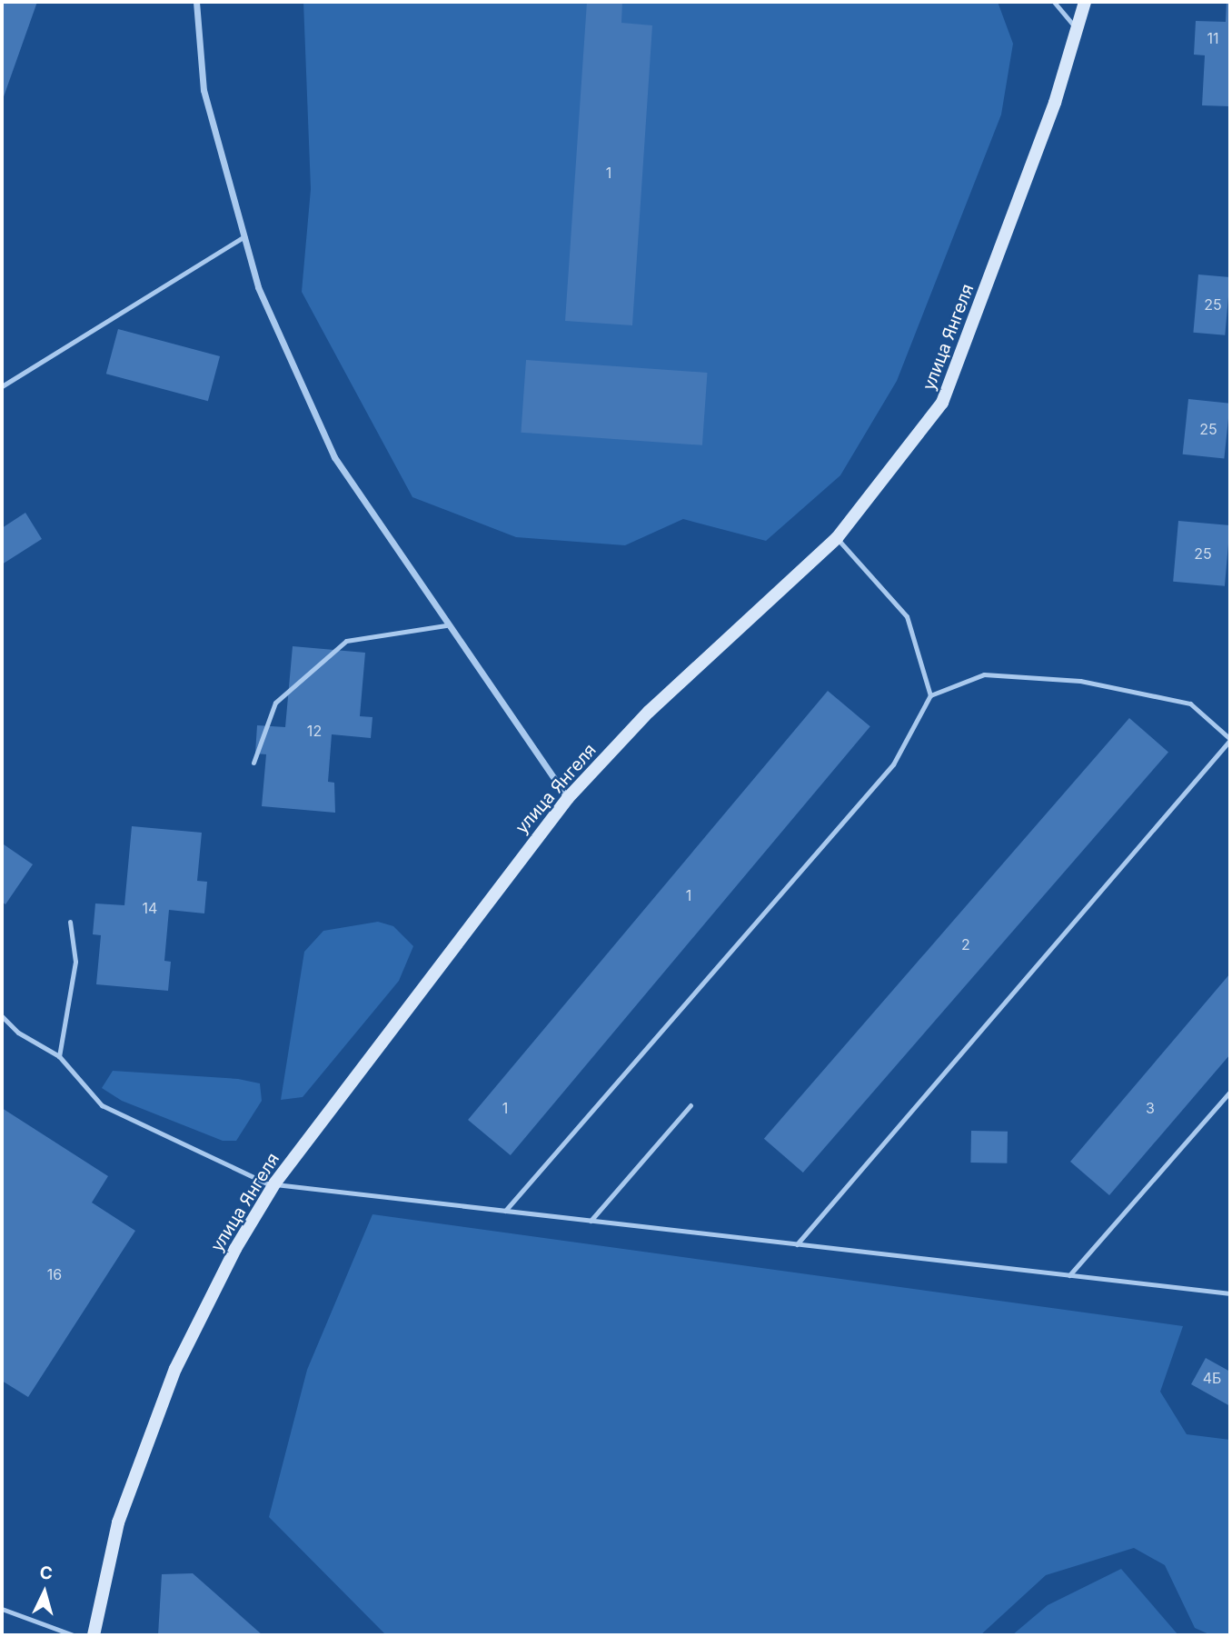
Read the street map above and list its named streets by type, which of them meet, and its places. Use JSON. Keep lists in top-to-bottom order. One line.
{"streets":{"street":["улица Янгеля"]},"house_numbers":["11","1","25","25","25","12","1","14","2","1","3","16","4Б"],"north":"top"}
